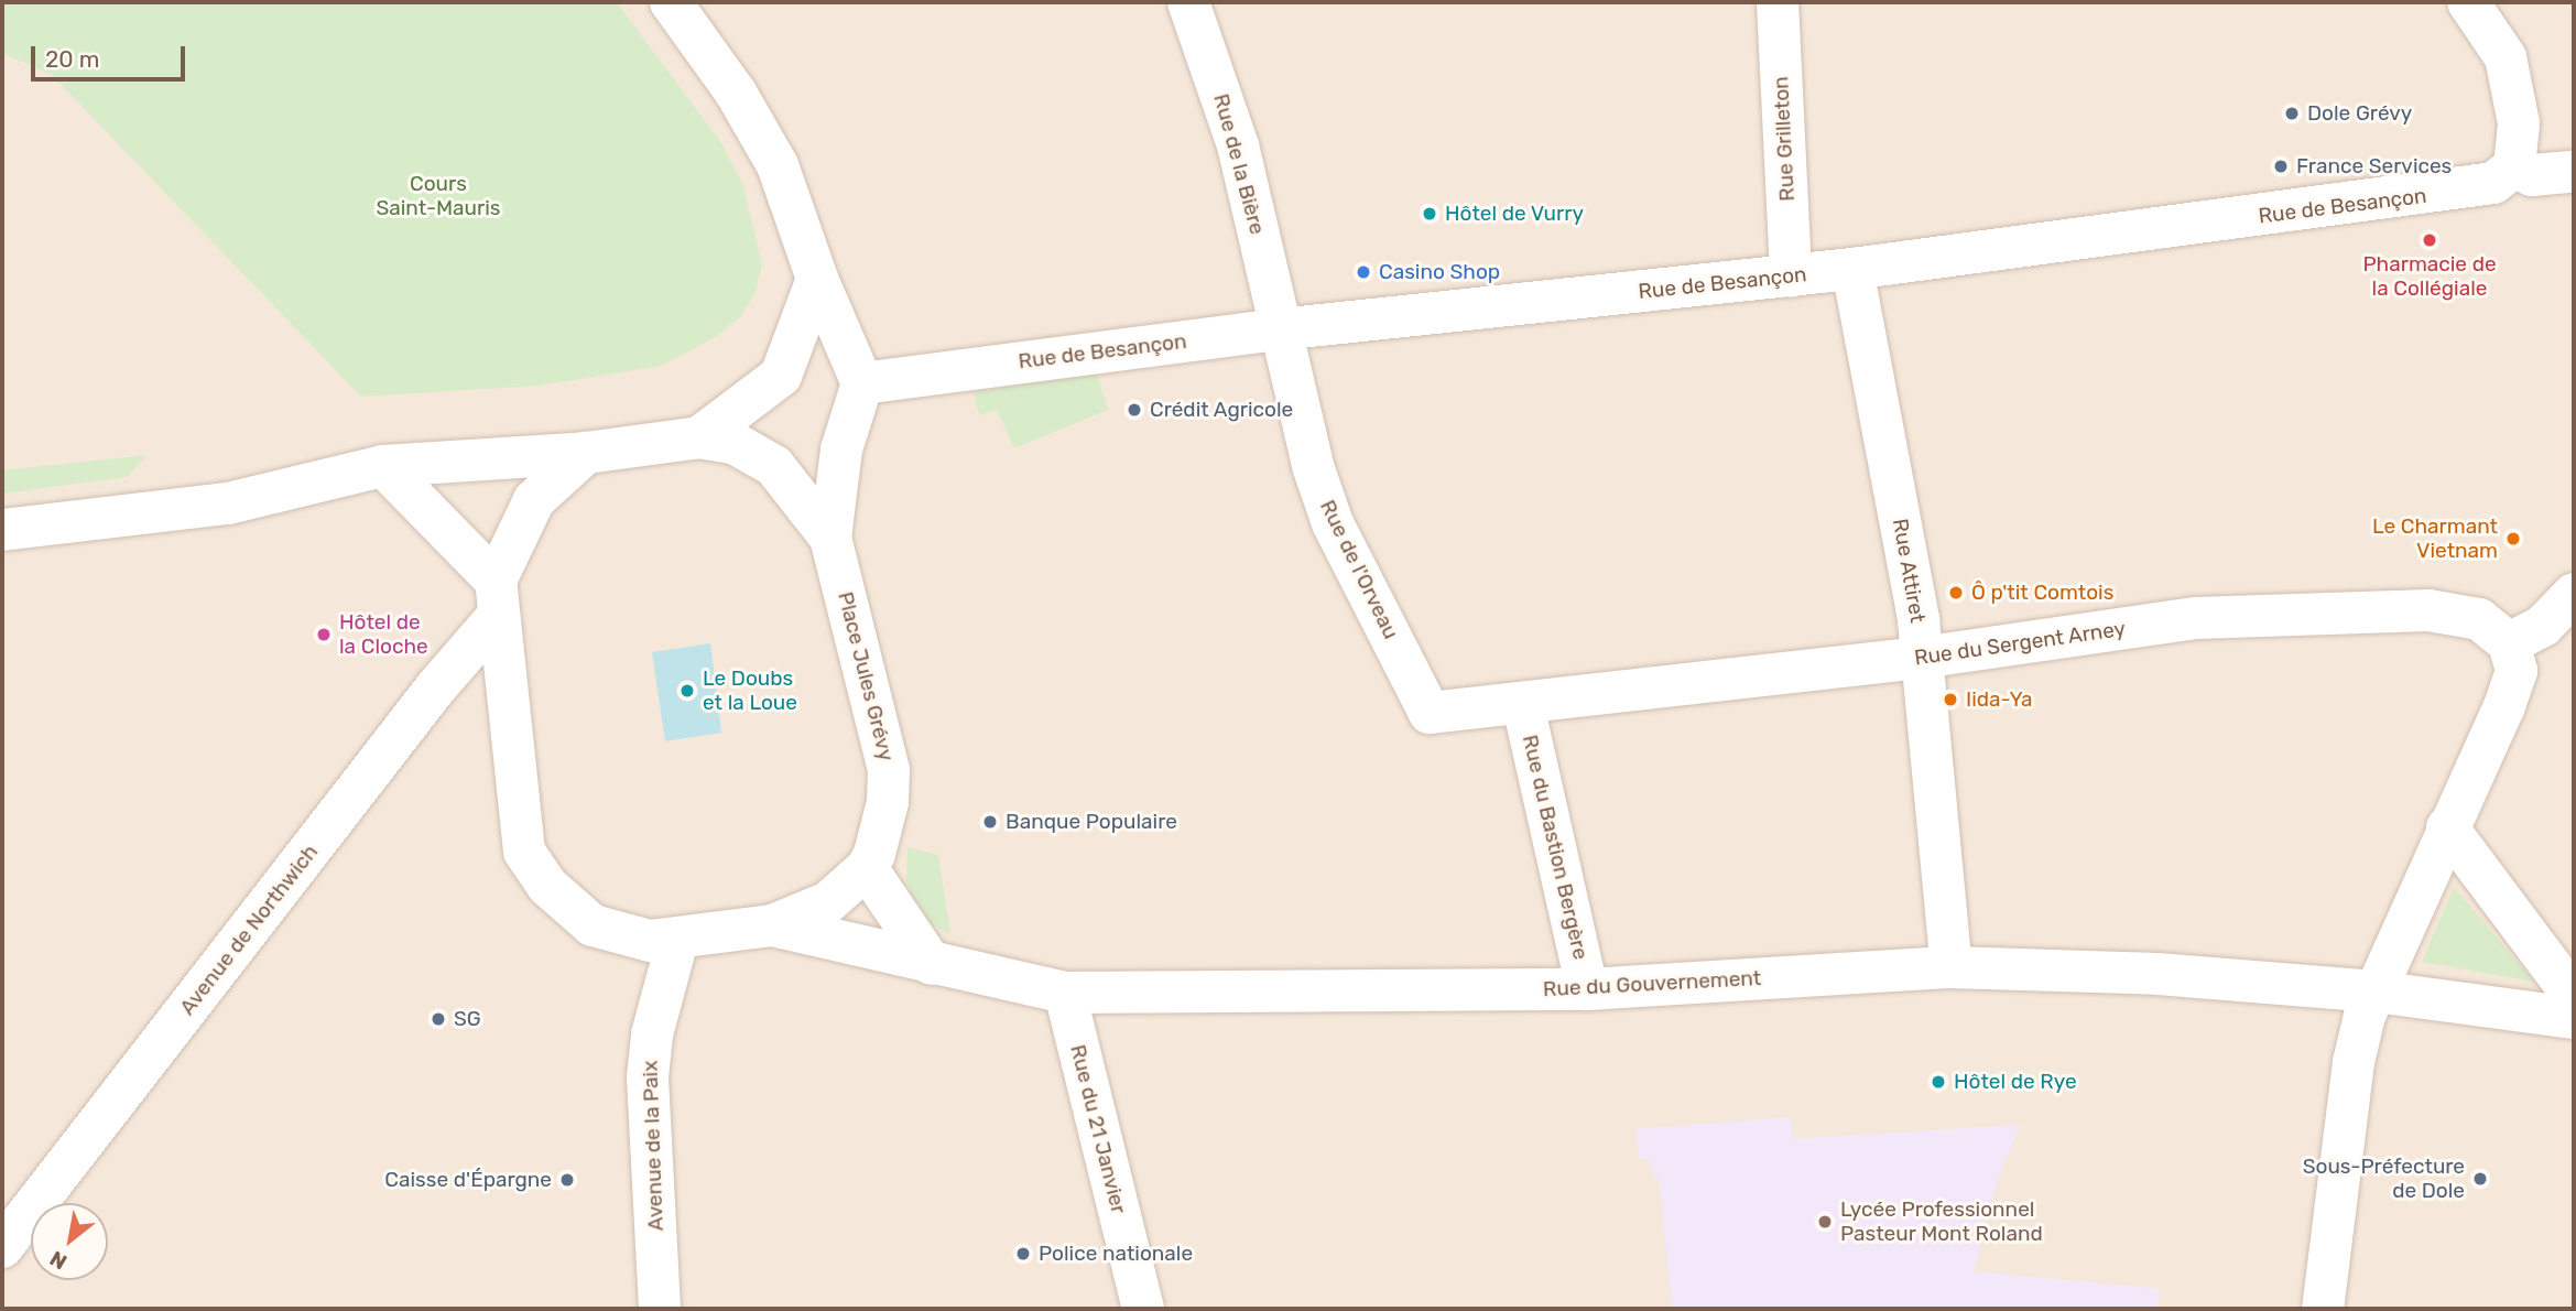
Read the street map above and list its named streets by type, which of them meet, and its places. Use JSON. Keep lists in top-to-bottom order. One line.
{"streets":{"street":["Rue Grilleton","Rue de la Bière","Rue de Besançon","Rue de l'Orveau","Rue Attiret","Rue du Sergent Arney","Place Jules Grévy","Rue du Bastion Bergère","Avenue de Northwich","Rue du Gouvernement","Rue du 21 Janvier","Avenue de la Paix"]},"crossings":[["Rue Grilleton","Rue de Besançon"],["Rue de la Bière","Rue de Besançon"],["Rue de la Bière","Rue de l'Orveau"],["Rue de Besançon","Rue de l'Orveau"],["Rue de Besançon","Rue Attiret"],["Rue de l'Orveau","Rue du Sergent Arney"],["Rue de l'Orveau","Rue du Bastion Bergère"],["Rue Attiret","Rue du Sergent Arney"],["Rue Attiret","Rue du Gouvernement"],["Rue du Sergent Arney","Rue du Bastion Bergère"],["Place Jules Grévy","Avenue de Northwich"],["Place Jules Grévy","Rue du Gouvernement"],["Place Jules Grévy","Avenue de la Paix"],["Rue du Bastion Bergère","Rue du Gouvernement"],["Rue du Gouvernement","Rue du 21 Janvier"]],"parks":["Cours Saint-Mauris"],"places":["Dole Grévy","France Services","Hôtel de Vurry","Pharmacie de la Collégiale","Casino Shop","Crédit Agricole","Le Charmant Vietnam","Ô p'tit Comtois","Hôtel de la Cloche","Le Doubs et la Loue","Iida-Ya","Banque Populaire","SG","Hôtel de Rye","Sous-Préfecture de Dole","Caisse d'Épargne","Lycée Professionnel Pasteur Mont Roland","Police nationale"],"scale_bar":"20 m","north":"bottom left"}
